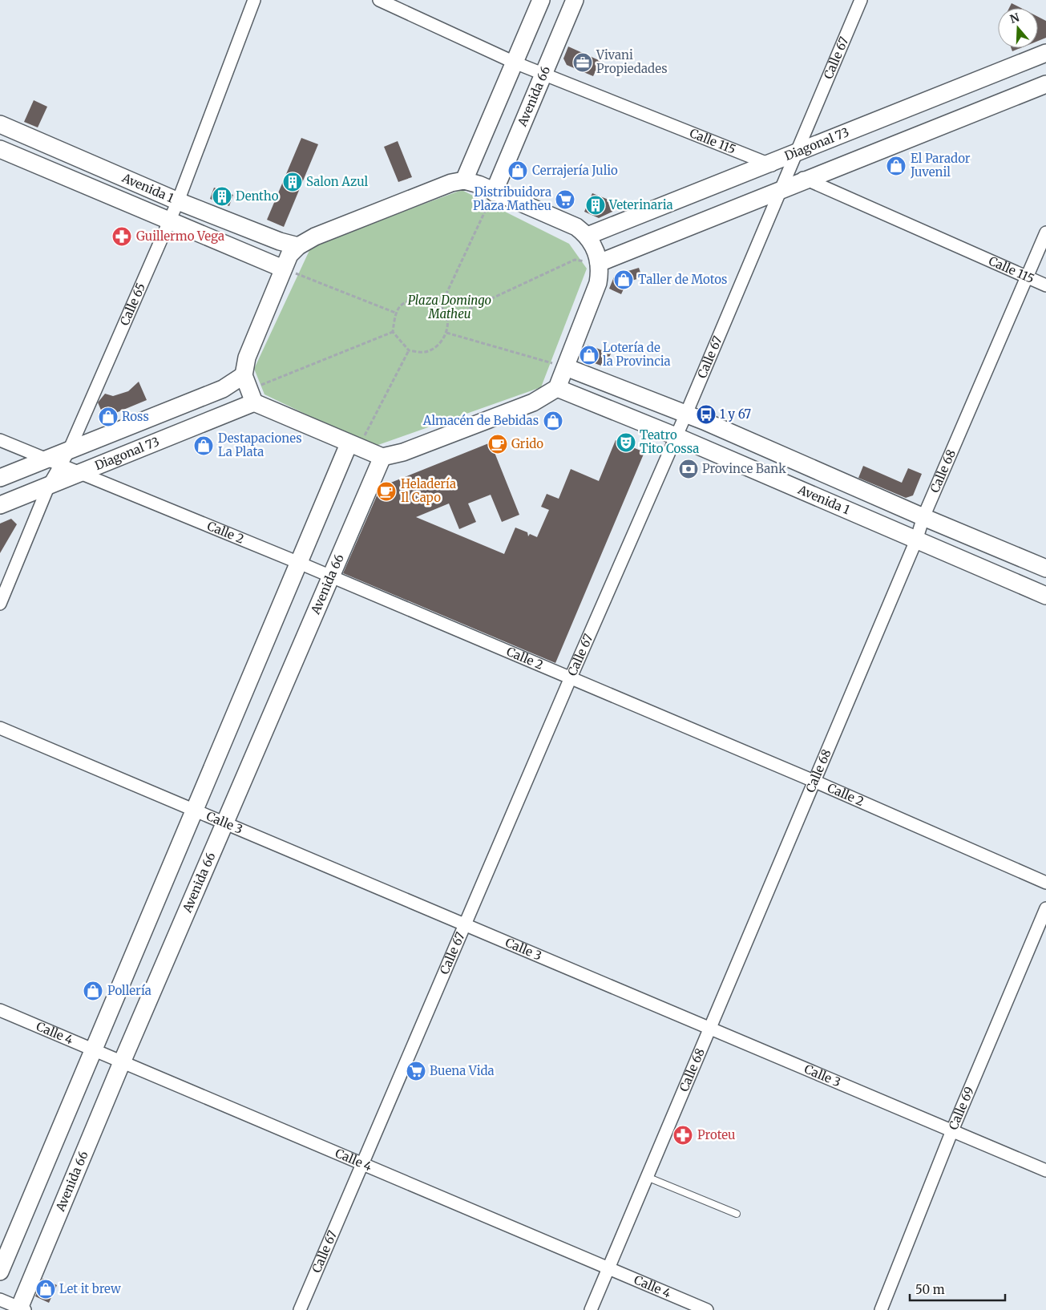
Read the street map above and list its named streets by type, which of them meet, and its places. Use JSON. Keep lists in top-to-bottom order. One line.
{"streets":{"main road":["Avenida 66","Diagonal 73","Avenida 1"],"street":["Calle 67","Calle 115","Calle 65","Calle 68","Calle 2","Calle 3","Calle 4","Calle 69"]},"crossings":[["Calle 67","Calle 115"],["Calle 67","Diagonal 73"],["Calle 67","Avenida 1"],["Calle 67","Calle 2"],["Calle 67","Calle 3"],["Calle 67","Calle 4"],["Avenida 66","Calle 115"],["Avenida 66","Calle 2"],["Avenida 66","Calle 3"],["Avenida 66","Calle 4"],["Calle 115","Diagonal 73"],["Calle 115","Calle 68"],["Diagonal 73","Calle 65"],["Diagonal 73","Calle 2"],["Avenida 1","Calle 65"],["Avenida 1","Calle 68"],["Calle 65","Calle 2"],["Calle 68","Calle 2"],["Calle 68","Calle 3"],["Calle 68","Calle 4"],["Calle 3","Calle 69"]],"parks":["Plaza Domingo Matheu"],"places":{"office":["Vivani Propiedades"],"shop":["El Parador Juvenil","Cerrajería Julio","Taller de Motos","Lotería de la Provincia","Ross","Almacén de Bebidas","Destapaciones La Plata","Pollería","Let it brew"],"building":["Salon Azul","Dentho","Veterinaria"],"supermarket":["Distribuidora Plaza Matheu","Buena Vida"],"pharmacy":["Guillermo Vega","Proteu"],"bus stop":["1 y 67"],"theatre":["Teatro Tito Cossa"],"cafe":["Grido","Heladería Il Capo"],"bank":["Province Bank"]},"scale_bar":"50 m","north":"top"}
